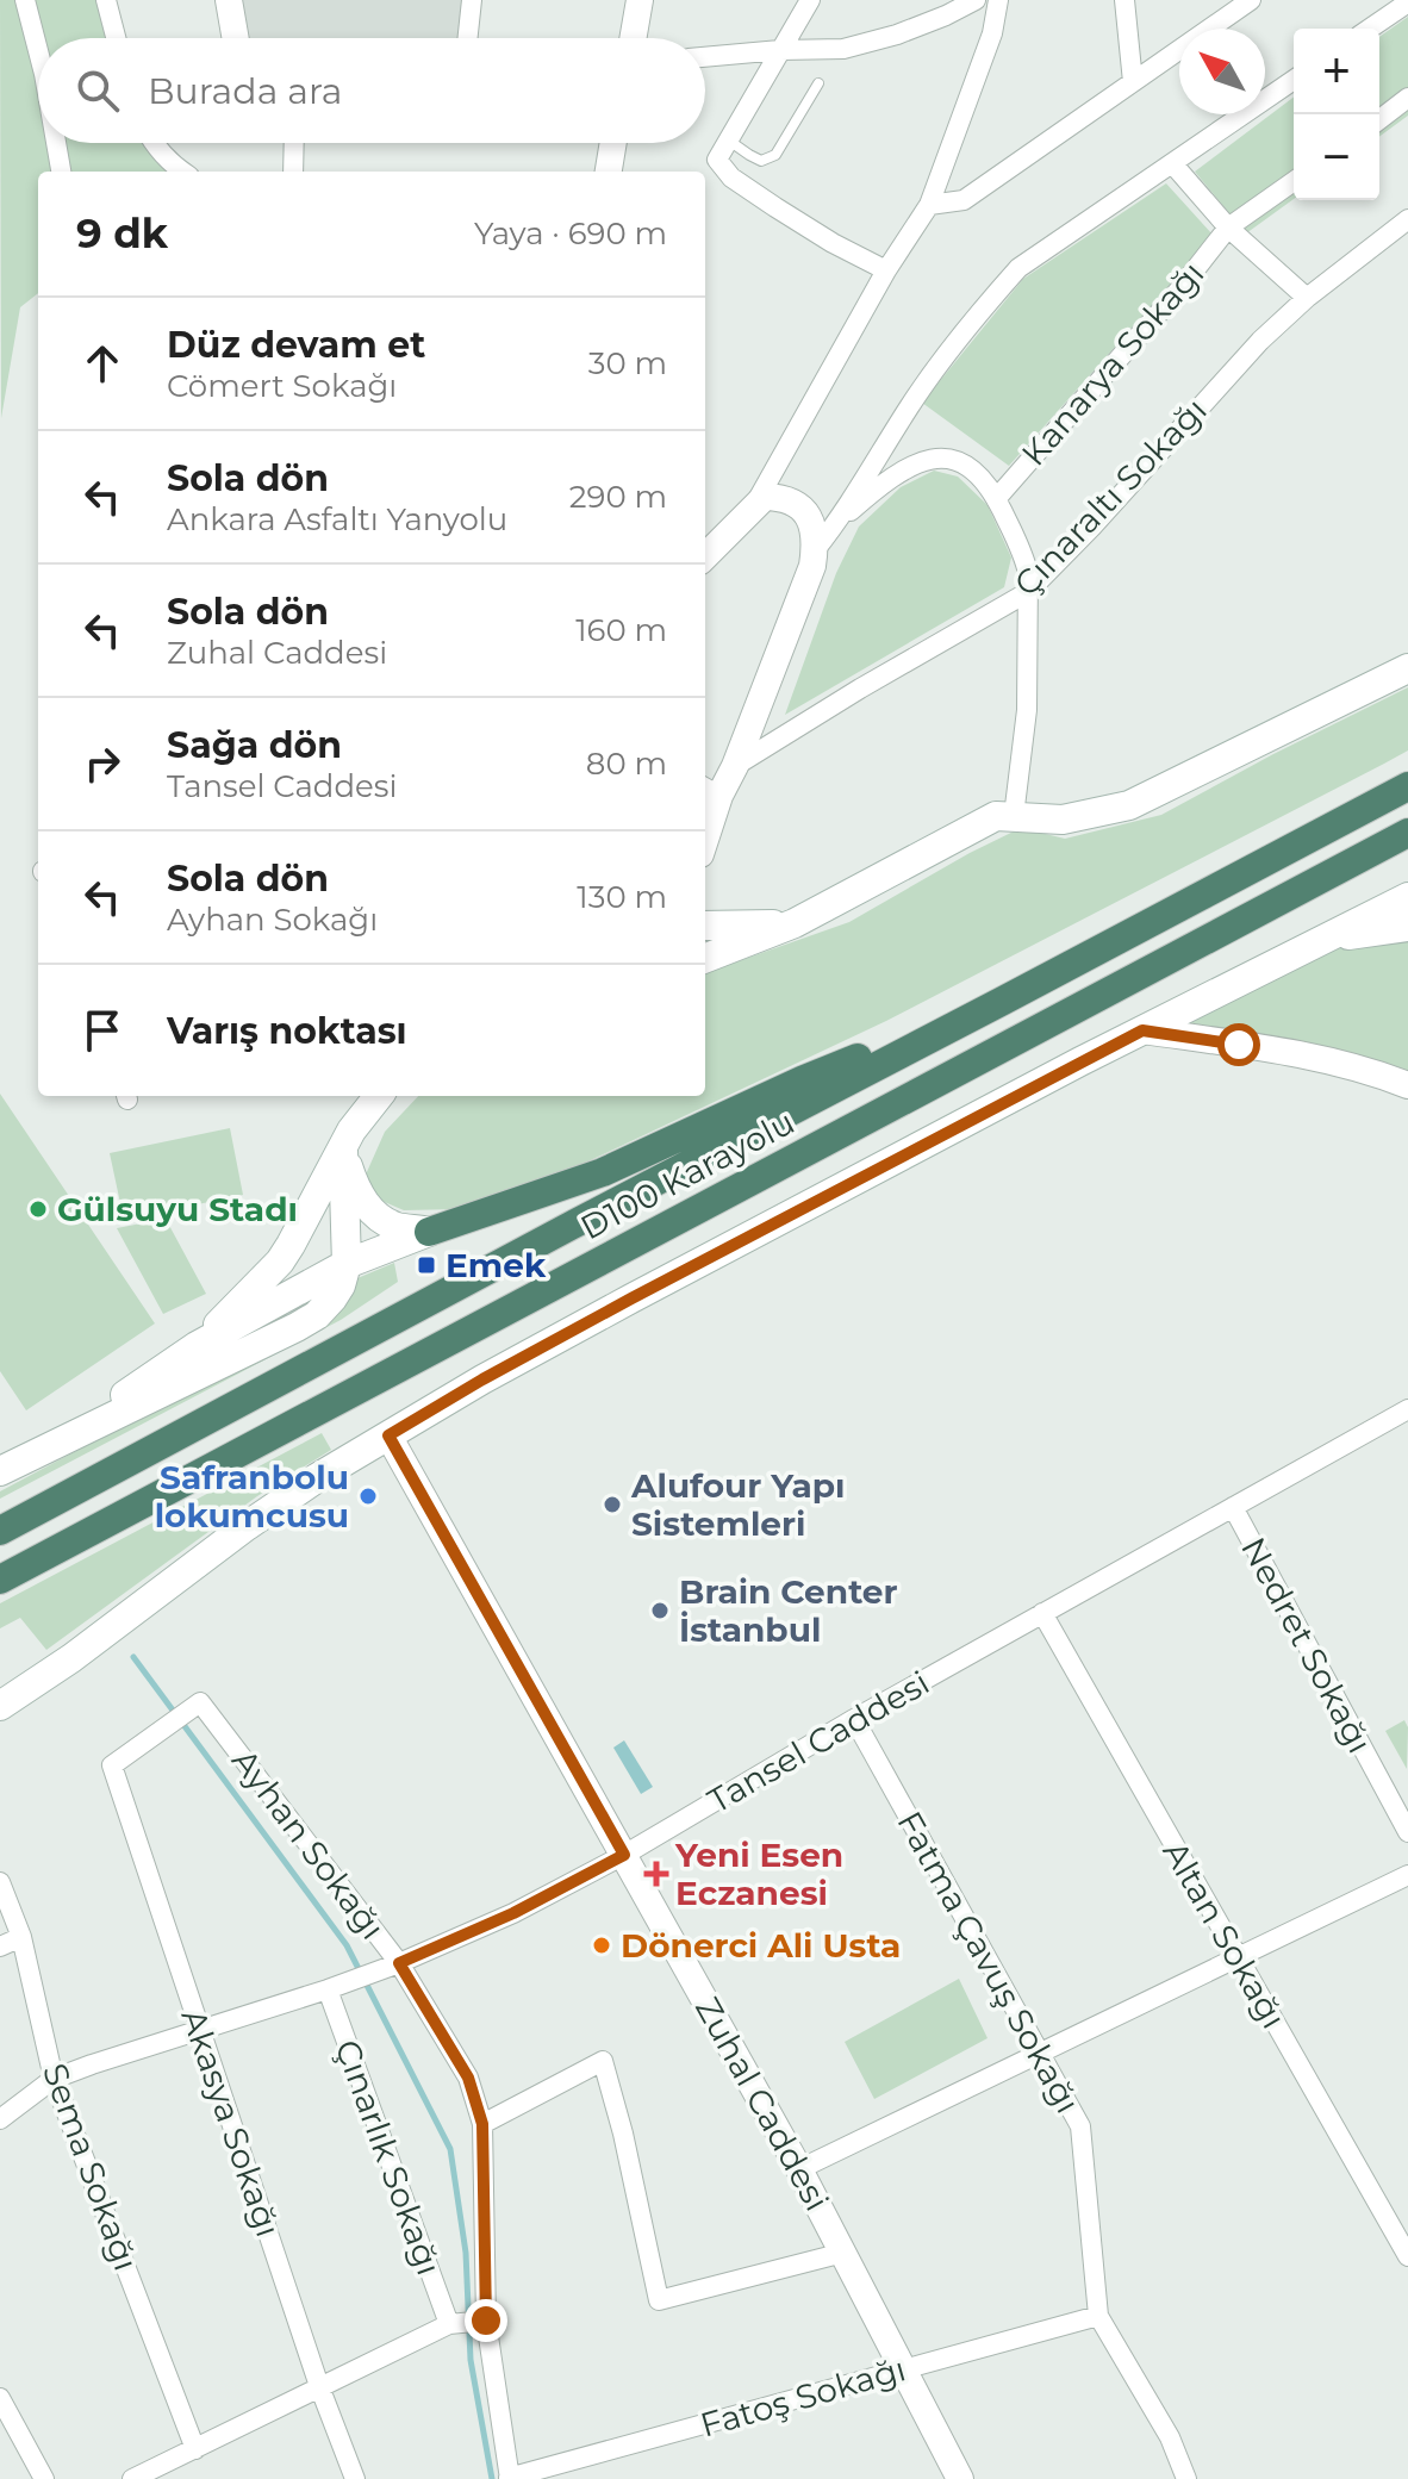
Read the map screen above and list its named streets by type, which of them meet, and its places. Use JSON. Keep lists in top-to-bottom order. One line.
{"streets":{"highway":["D100 Karayolu"],"street":["Kanarya Sokağı","Çınaraltı Sokağı","Nedret Sokağı","Tansel Caddesi","Ayhan Sokağı","Altan Sokağı","Fatma Çavuş Sokağı","Zuhal Caddesi","Akasya Sokağı","Çınarlık Sokağı","Sema Sokağı","Fatoş Sokağı"]},"crossings":[["Nedret Sokağı","Tansel Caddesi"],["Tansel Caddesi","Ayhan Sokağı"],["Tansel Caddesi","Altan Sokağı"],["Tansel Caddesi","Fatma Çavuş Sokağı"],["Tansel Caddesi","Zuhal Caddesi"],["Tansel Caddesi","Akasya Sokağı"],["Tansel Caddesi","Çınarlık Sokağı"],["Tansel Caddesi","Sema Sokağı"],["Ayhan Sokağı","Akasya Sokağı"],["Ayhan Sokağı","Fatoş Sokağı"],["Fatma Çavuş Sokağı","Fatoş Sokağı"],["Zuhal Caddesi","Fatoş Sokağı"]],"places":{"other":["Gülsuyu Stadı","Safranbolu lokumcusu","Alufour Yapı Sistemleri","Brain Center İstanbul","Dönerci Ali Usta"],"transit":["Emek"],"health":["Yeni Esen Eczanesi"]},"north":"top left","page":{"map_buttons":["+","−"],"search":"Burada ara","heading":["9 dk","Yaya · 690 m"],"list":[["Düz devam et","Cömert Sokağı","30 m"],["Sola dön","Ankara Asfaltı Yanyolu","290 m"],["Sola dön","Zuhal Caddesi","160 m"],["Sağa dön","Tansel Caddesi","80 m"],["Sola dön","Ayhan Sokağı","130 m"],"Varış noktası"]}}
